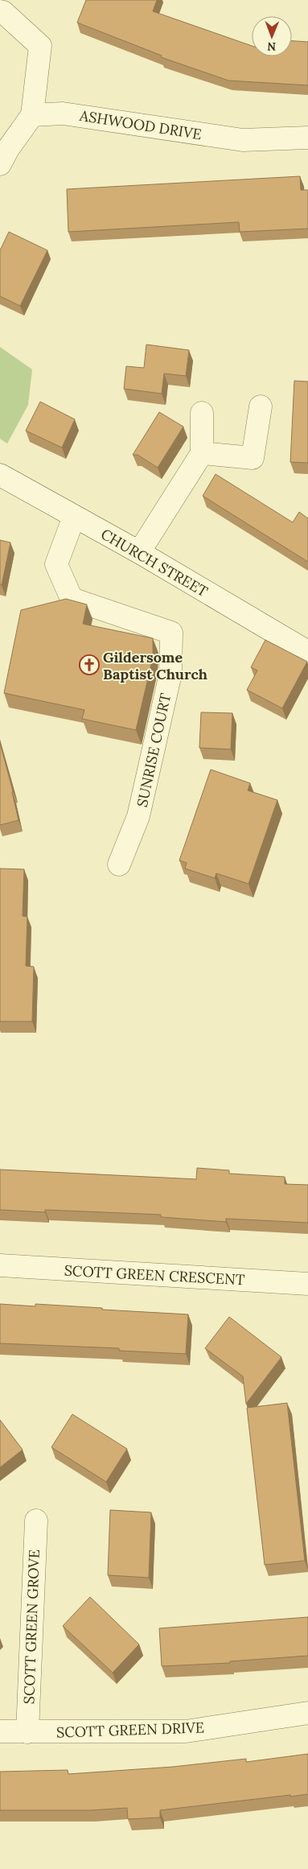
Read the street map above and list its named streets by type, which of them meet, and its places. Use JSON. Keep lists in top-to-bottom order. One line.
{"streets":{"street":["ASHWOOD DRIVE","CHURCH STREET","SUNRISE COURT","SCOTT GREEN CRESCENT","SCOTT GREEN GROVE","SCOTT GREEN DRIVE"]},"crossings":[["CHURCH STREET","SUNRISE COURT"],["SCOTT GREEN GROVE","SCOTT GREEN DRIVE"]],"places":{"church":["Gildersome Baptist Church"]},"north":"bottom"}
